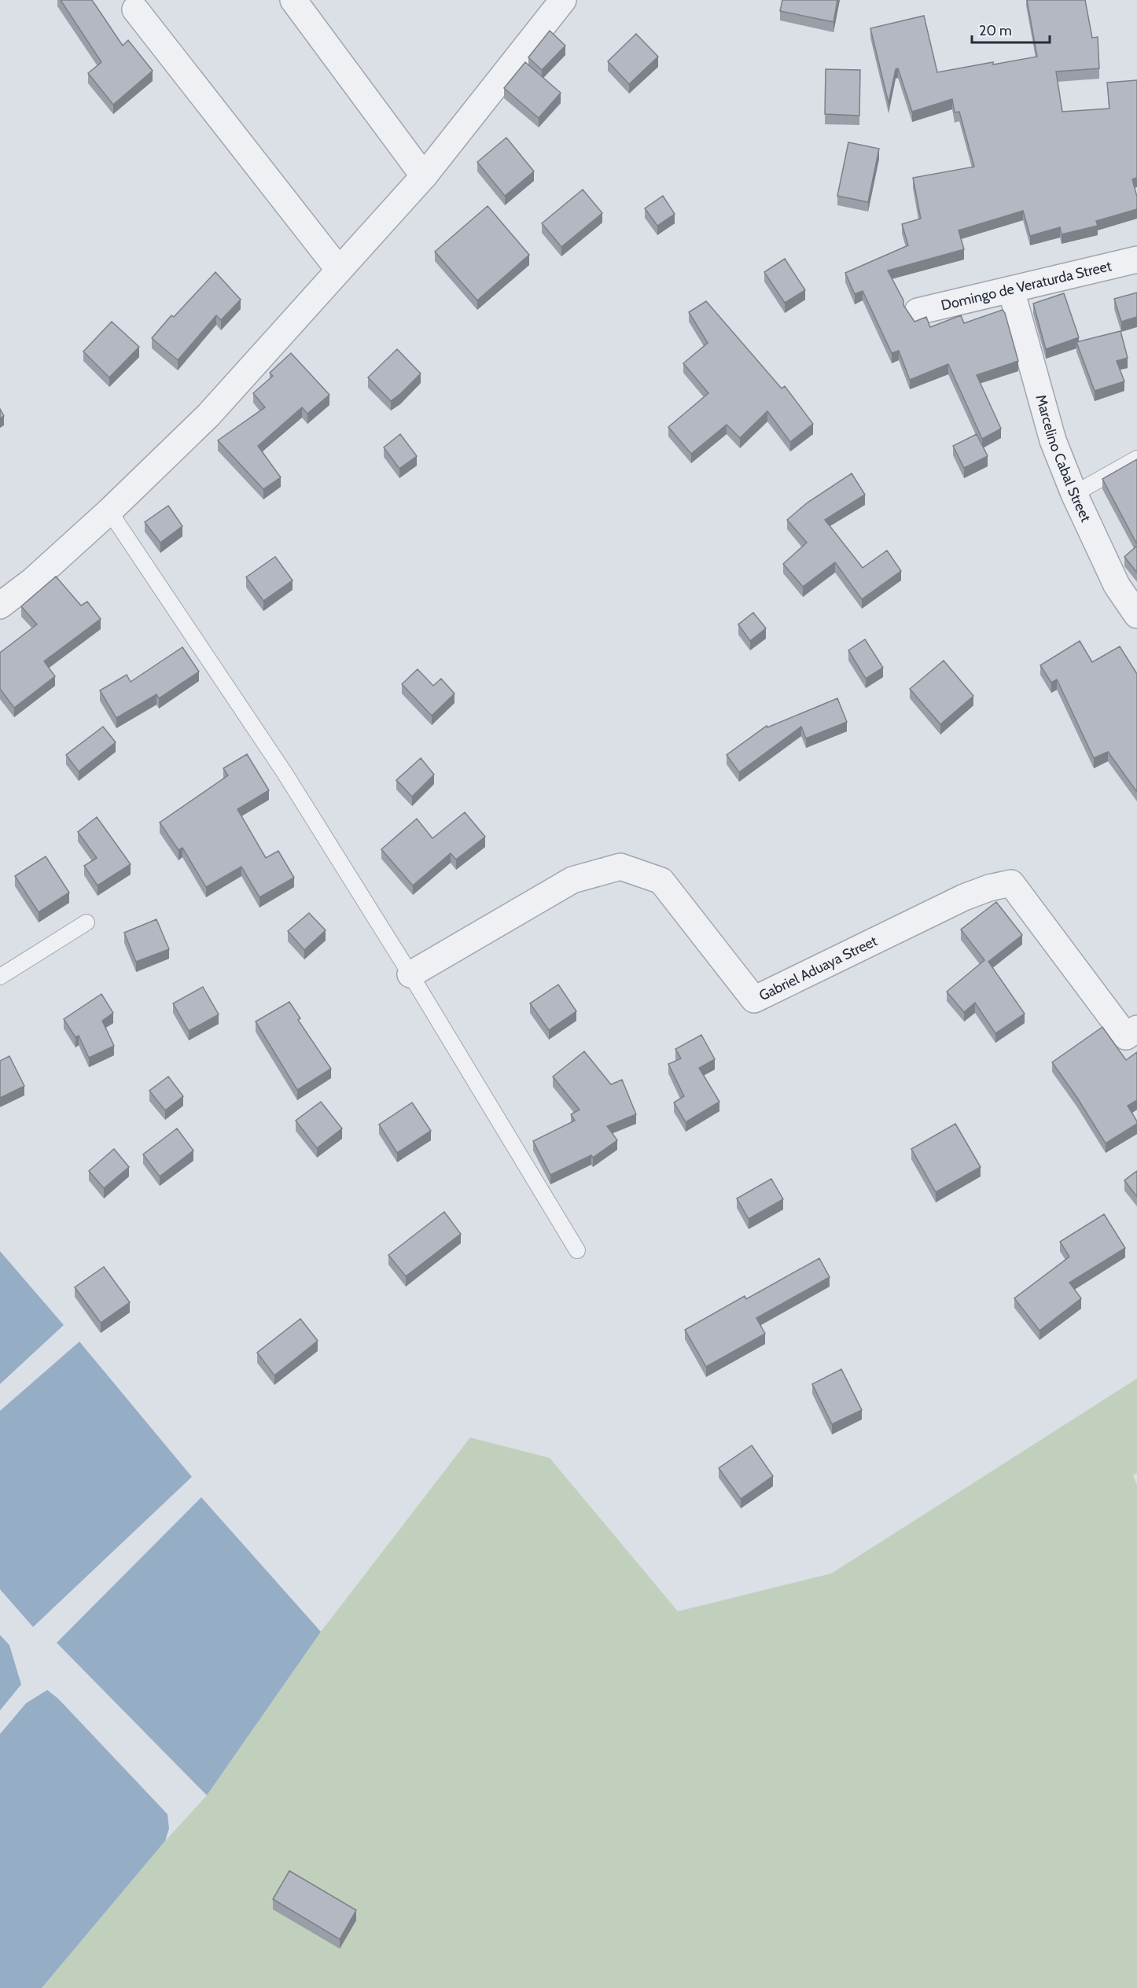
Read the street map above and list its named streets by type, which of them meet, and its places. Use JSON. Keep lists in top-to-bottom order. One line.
{"streets":{"street":["Domingo de Veraturda Street","Marcelino Cabal Street","Gabriel Aduaya Street"]},"crossings":[["Domingo de Veraturda Street","Marcelino Cabal Street"]],"scale_bar":"20 m"}
